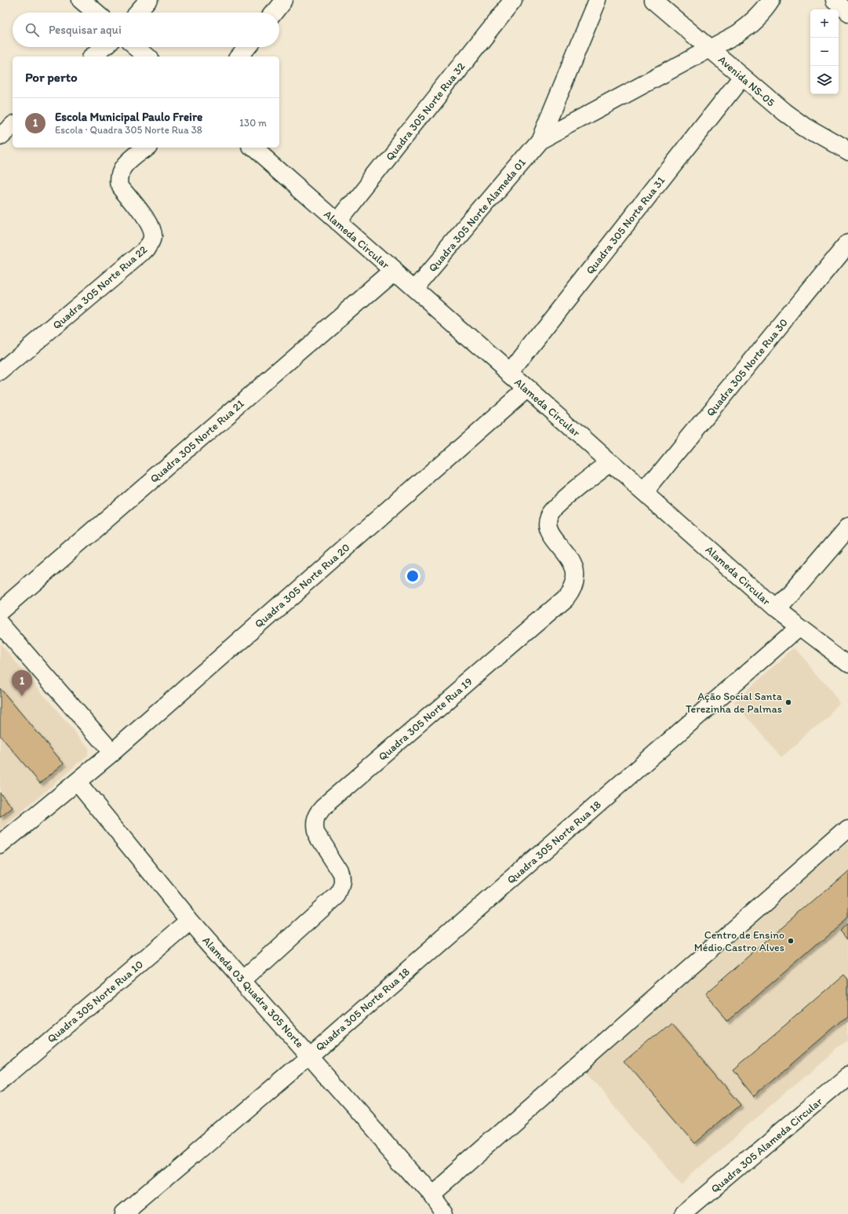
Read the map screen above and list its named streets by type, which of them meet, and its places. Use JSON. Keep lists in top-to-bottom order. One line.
{"streets":{"street":["Avenida NS-05","Quadra 305 Norte Rua 32","Quadra 305 Norte Alameda 01","Quadra 305 Norte Rua 31","Alameda Circular","Quadra 305 Norte Rua 22","Quadra 305 Norte Rua 30","Quadra 305 Norte Rua 21","Quadra 305 Norte Rua 20","Quadra 305 Norte Rua 19","Quadra 305 Norte Rua 18","Alameda 03 Quadra 305 Norte","Quadra 305 Norte Rua 10","Quadra 305 Alameda Circular"]},"crossings":[["Avenida NS-05","Quadra 305 Norte Alameda 01"],["Avenida NS-05","Quadra 305 Norte Rua 31"],["Quadra 305 Norte Rua 32","Alameda Circular"],["Quadra 305 Norte Alameda 01","Alameda Circular"],["Quadra 305 Norte Rua 31","Alameda Circular"],["Alameda Circular","Quadra 305 Norte Rua 30"],["Alameda Circular","Quadra 305 Norte Rua 21"],["Alameda Circular","Quadra 305 Norte Rua 20"],["Alameda Circular","Quadra 305 Norte Rua 19"],["Alameda Circular","Quadra 305 Norte Rua 18"],["Quadra 305 Norte Rua 20","Alameda 03 Quadra 305 Norte"],["Quadra 305 Norte Rua 19","Alameda 03 Quadra 305 Norte"],["Quadra 305 Norte Rua 18","Alameda 03 Quadra 305 Norte"],["Alameda 03 Quadra 305 Norte","Quadra 305 Norte Rua 10"]],"places":["Ação Social Santa Terezinha de Palmas","Centro de Ensino Médio Castro Alves"],"page":{"map_buttons":["+","−"],"search":"Pesquisar aqui","heading":"Por perto","list":[{"mark":"1","name":"Escola Municipal Paulo Freire","note":"Escola · Quadra 305 Norte Rua 38","value":"130 m"}],"pins":"1"}}
